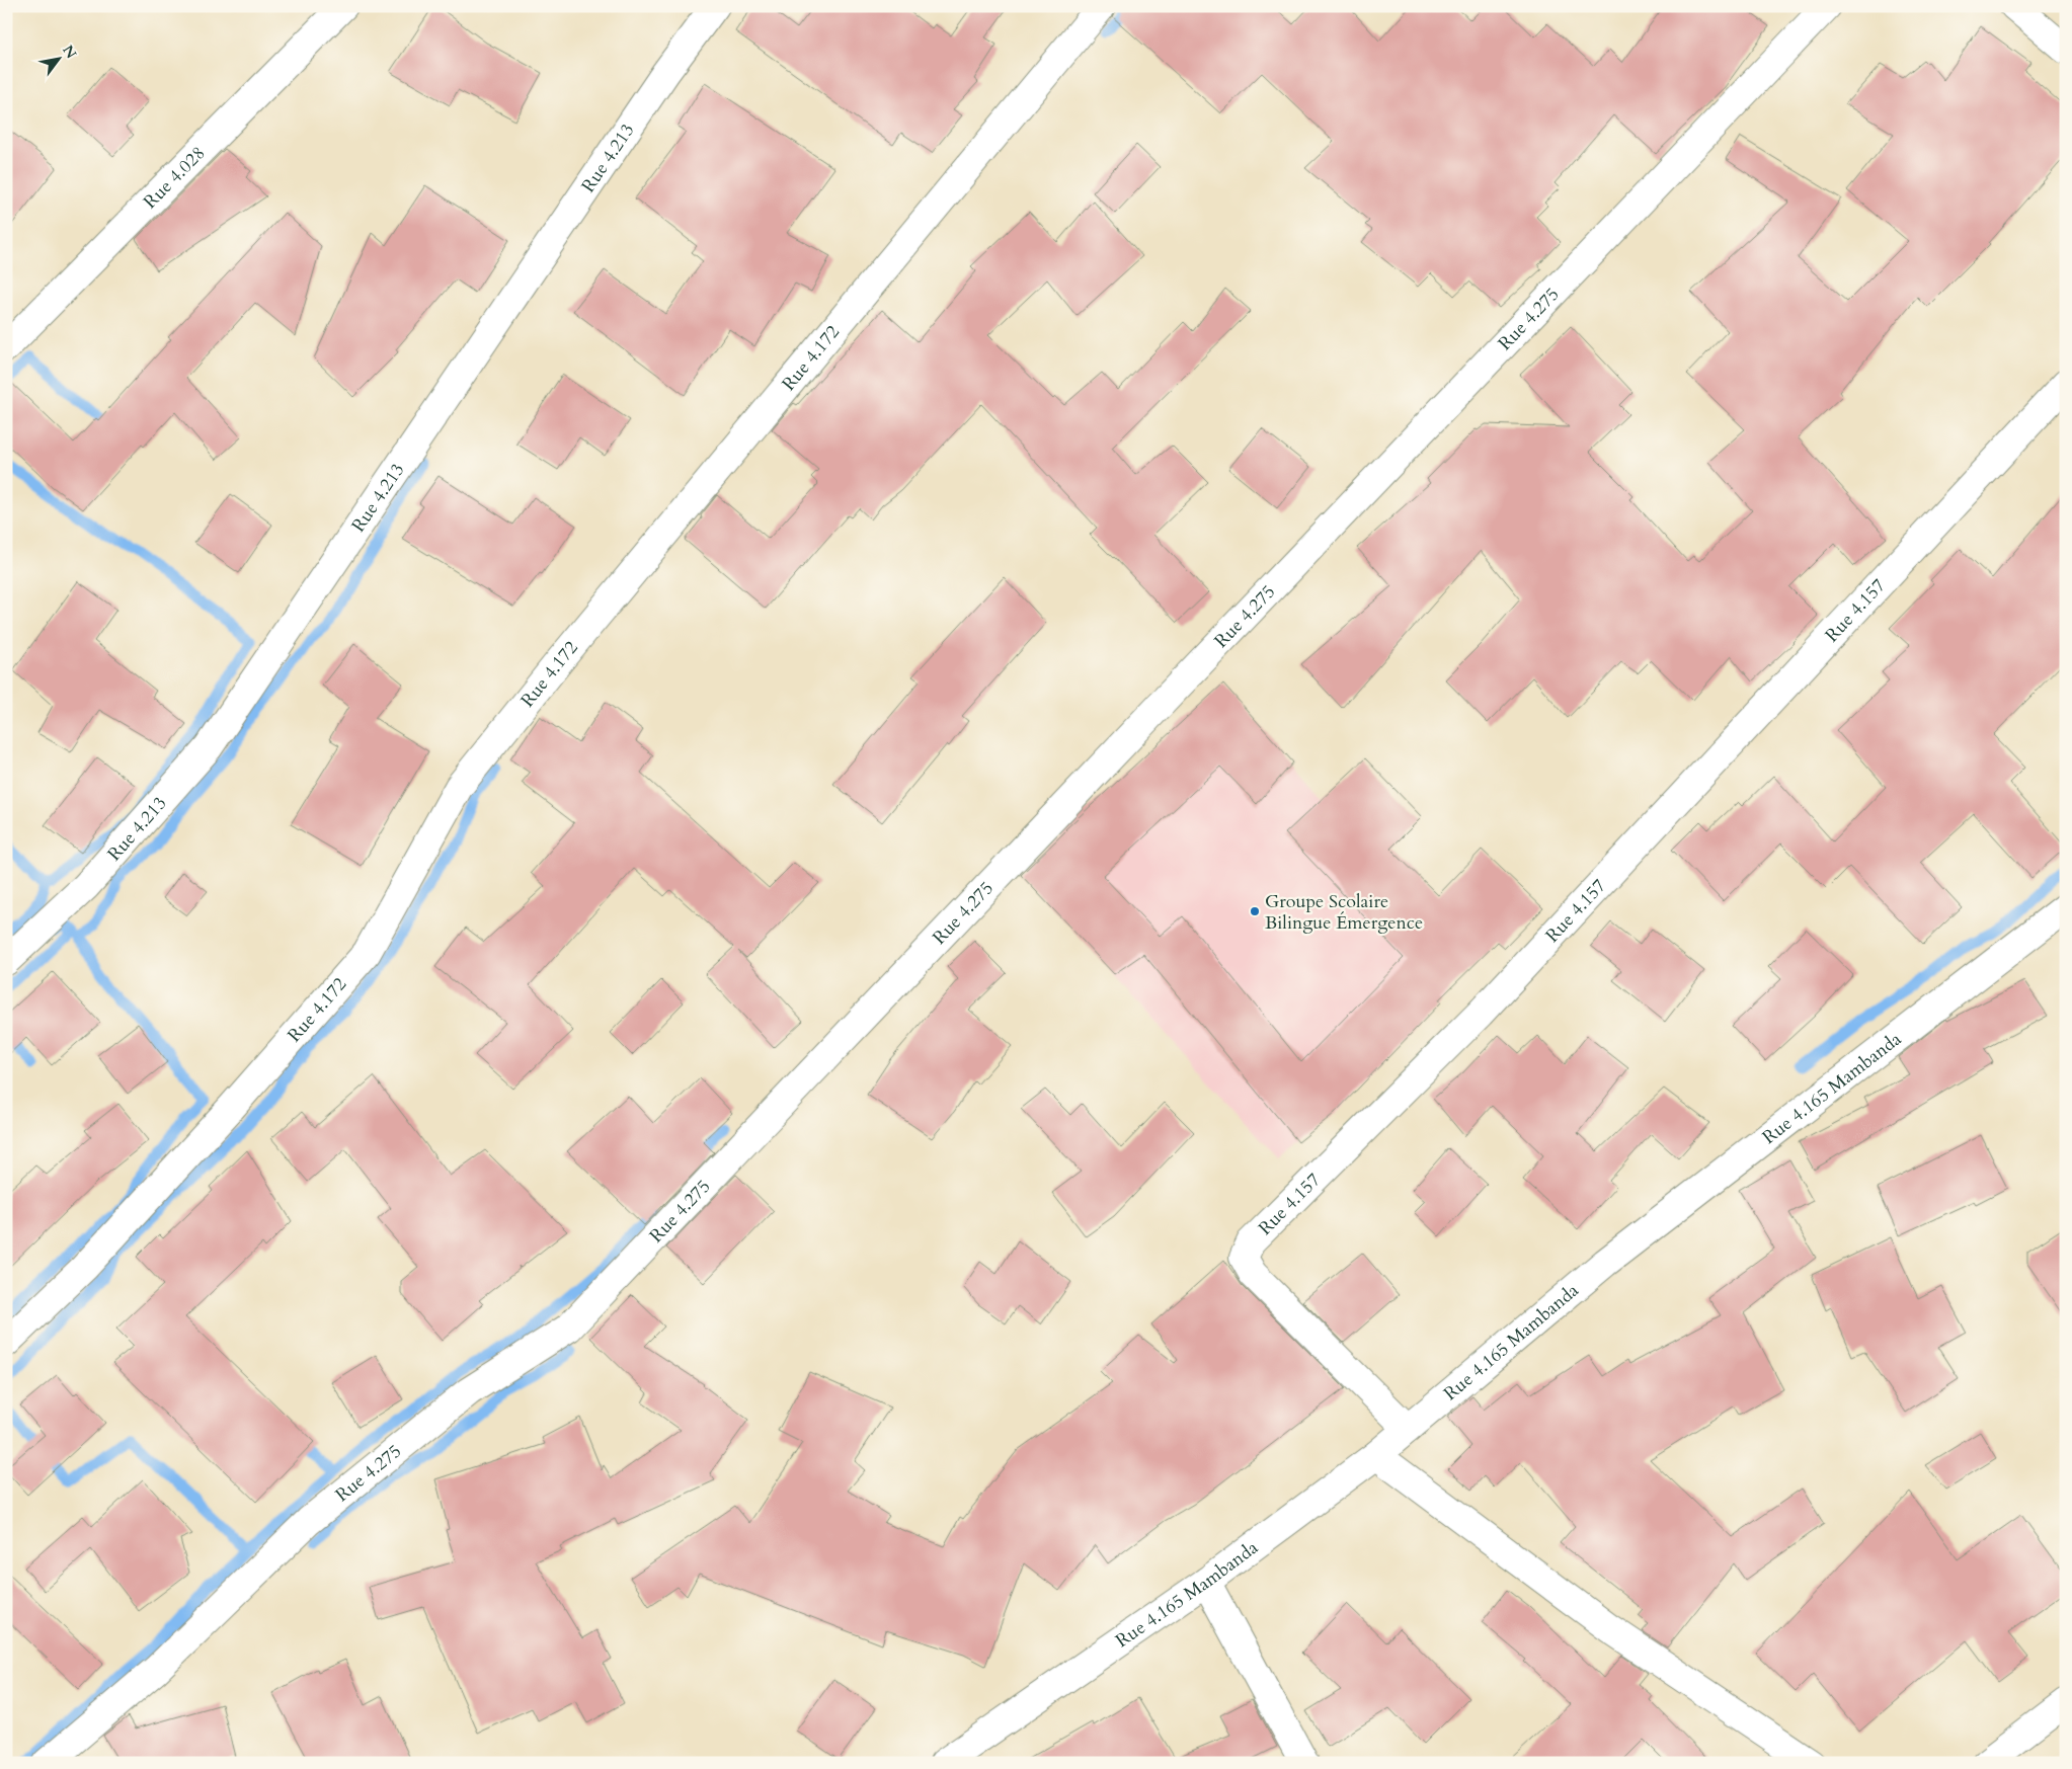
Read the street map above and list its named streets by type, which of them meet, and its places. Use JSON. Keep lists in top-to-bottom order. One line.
{"streets":{"street":["Rue 4.213","Rue 4.028","Rue 4.275","Rue 4.172","Rue 4.157","Rue 4.165 Mambanda"]},"crossings":[["Rue 4.157","Rue 4.165 Mambanda"]],"places":["Groupe Scolaire Bilingue Émergence"],"north":"top right"}
